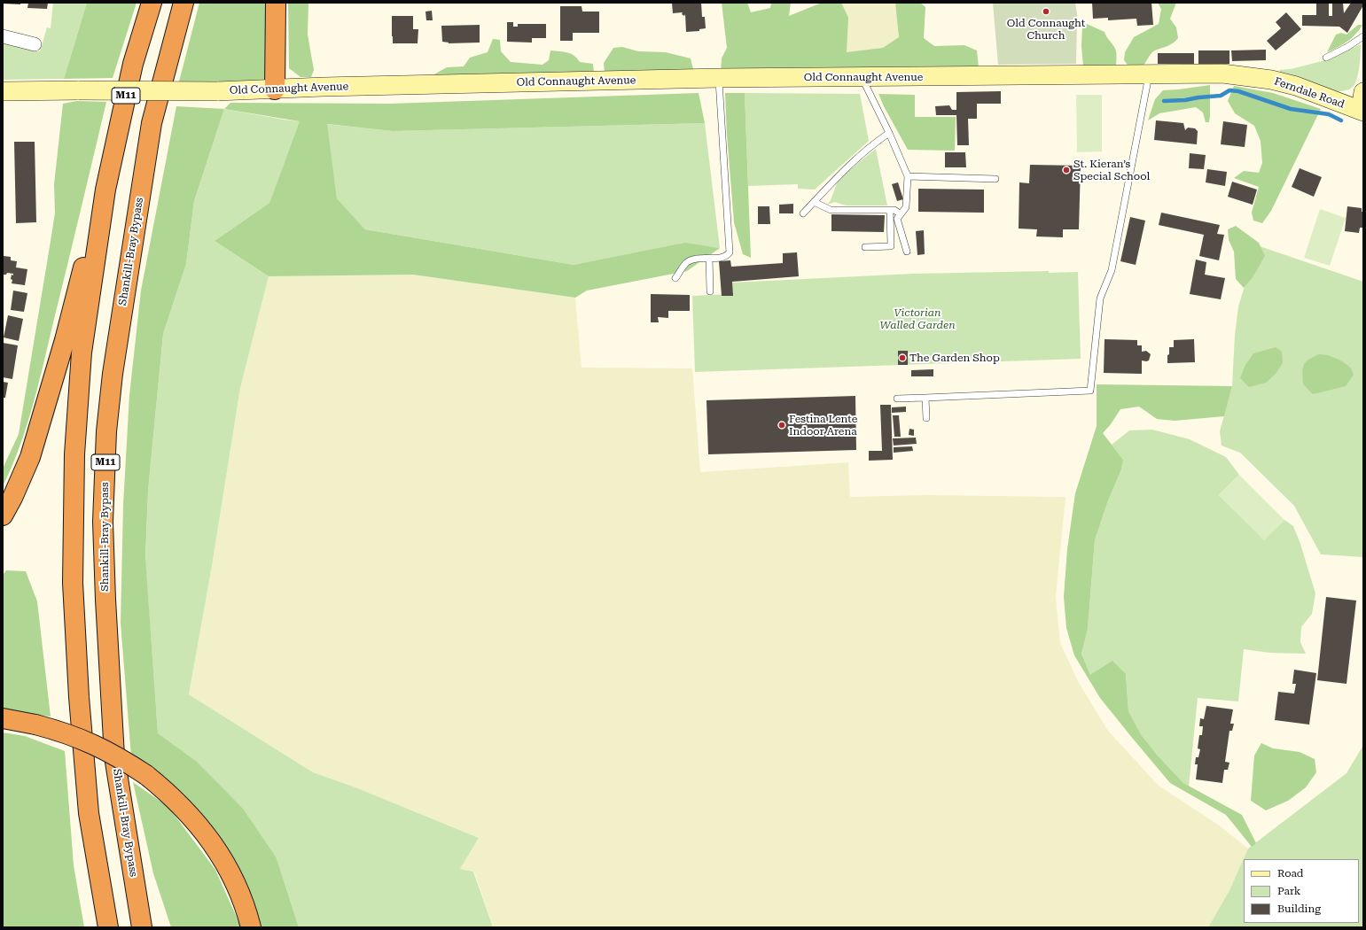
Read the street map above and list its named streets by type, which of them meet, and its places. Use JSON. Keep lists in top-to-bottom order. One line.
{"streets":{"highway":["M11","Shankill-Bray Bypass"],"street":["Old Connaught Avenue","Ferndale Road"]},"crossings":[["Old Connaught Avenue","Ferndale Road"]],"parks":["Victorian Walled Garden"],"places":["Old Connaught Church","St. Kieran’s Special School","The Garden Shop","Festina Lente Indoor Arena"],"legend":["Road","Park","Building"]}
